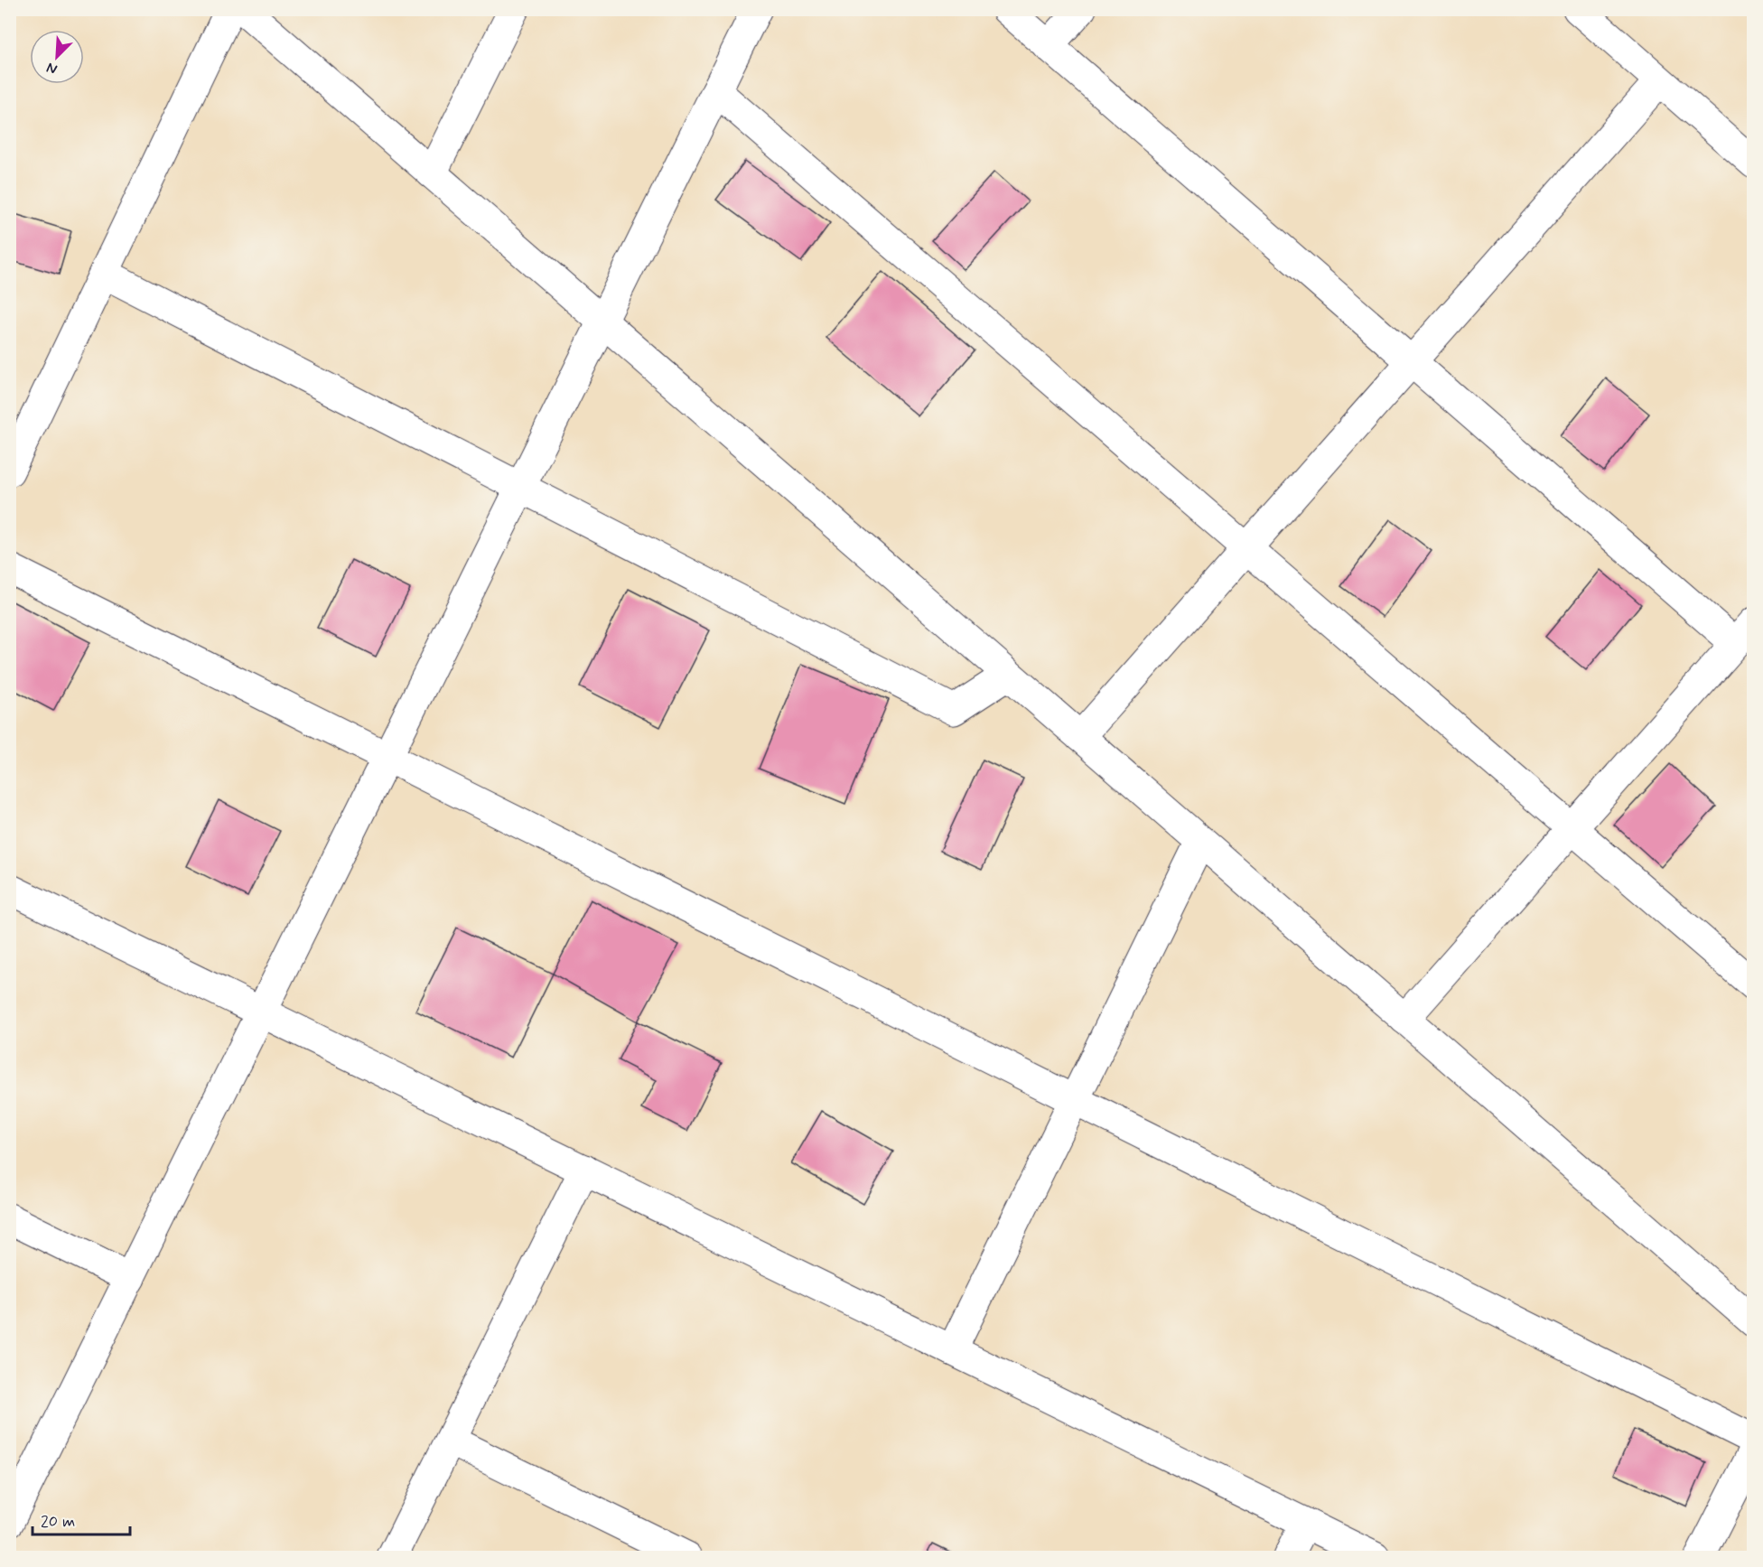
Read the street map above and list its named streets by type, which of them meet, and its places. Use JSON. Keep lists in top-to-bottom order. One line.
{"scale_bar":"20 m","north":"bottom left"}
